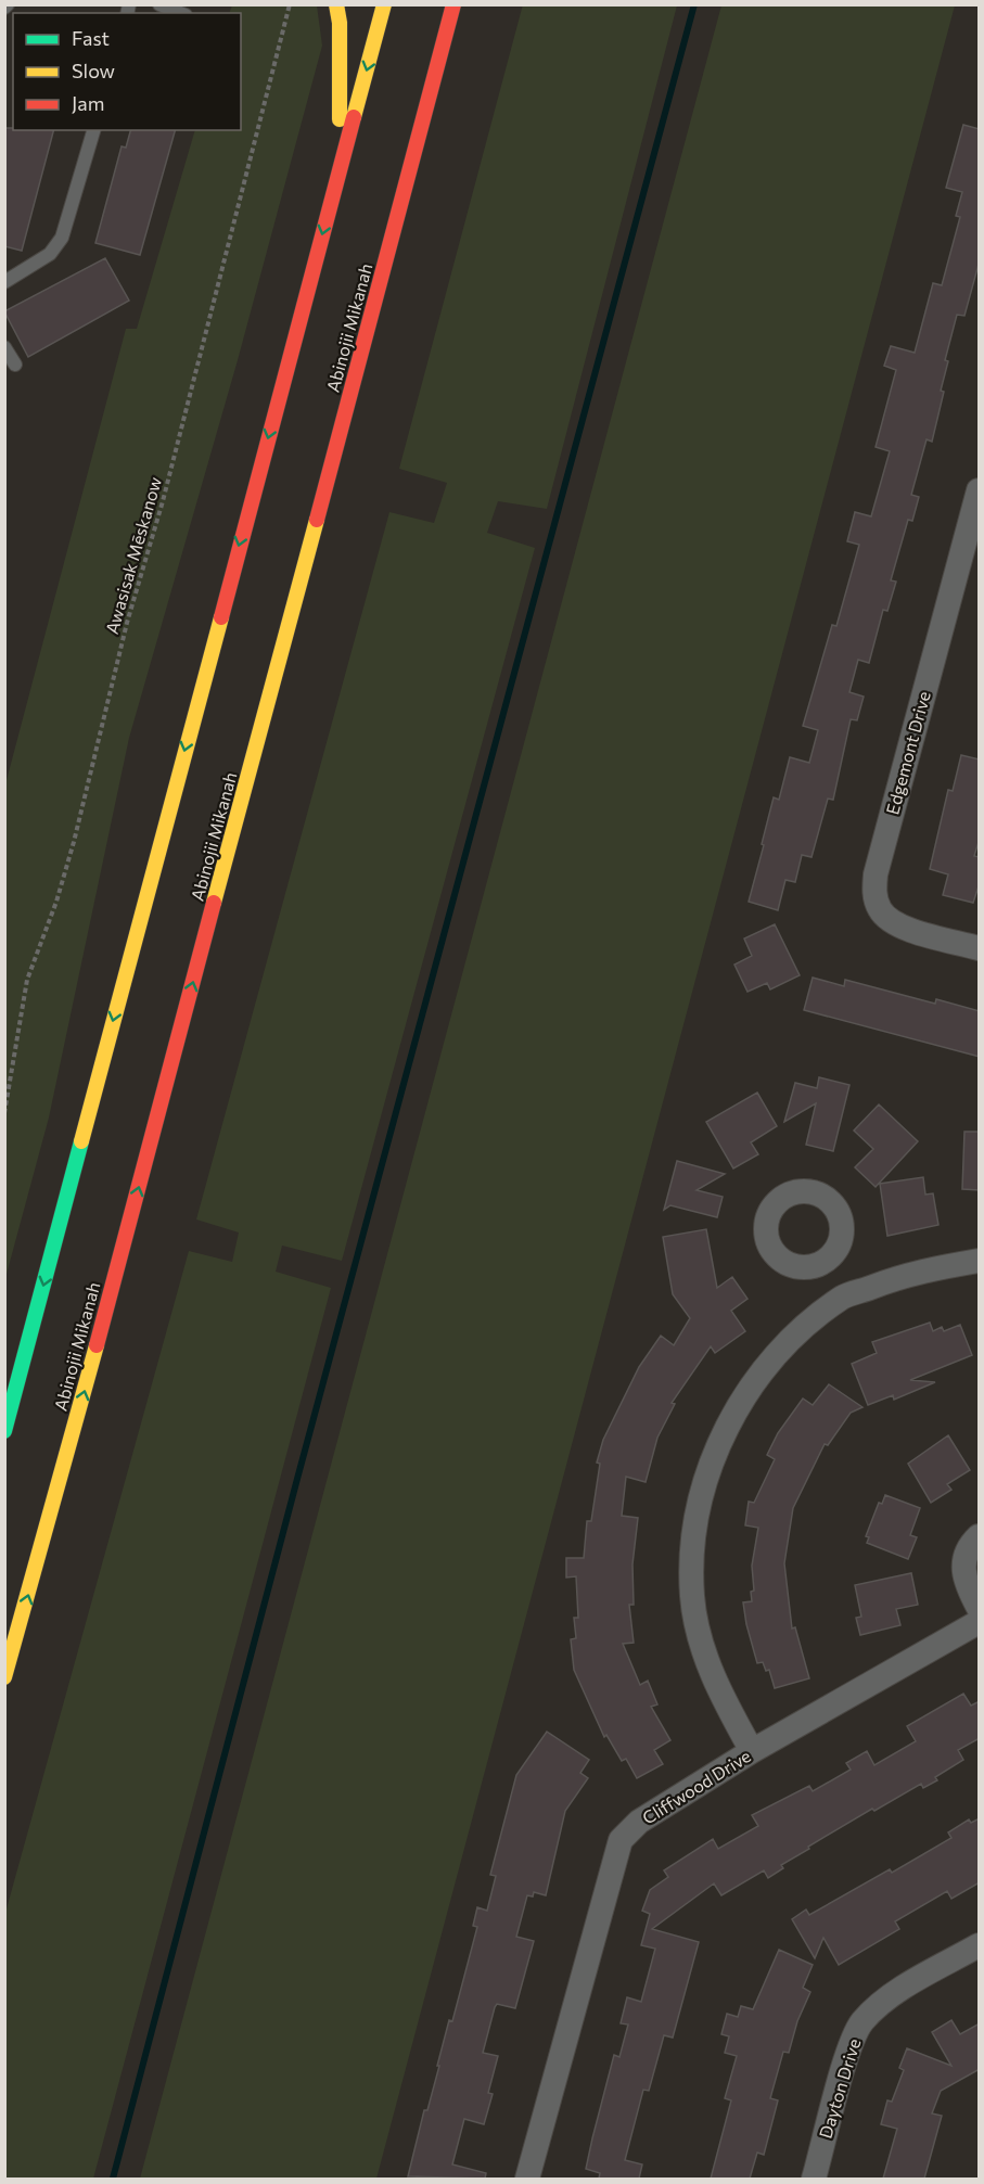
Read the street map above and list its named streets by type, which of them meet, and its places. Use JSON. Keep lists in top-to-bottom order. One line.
{"streets":{"main road":["Abinojii Mikanah"],"street":["Edgemont Drive","Cliffwood Drive","Dayton Drive"],"path":["Awasisak Mēskanow"]},"legend":["Fast","Slow","Jam"]}
